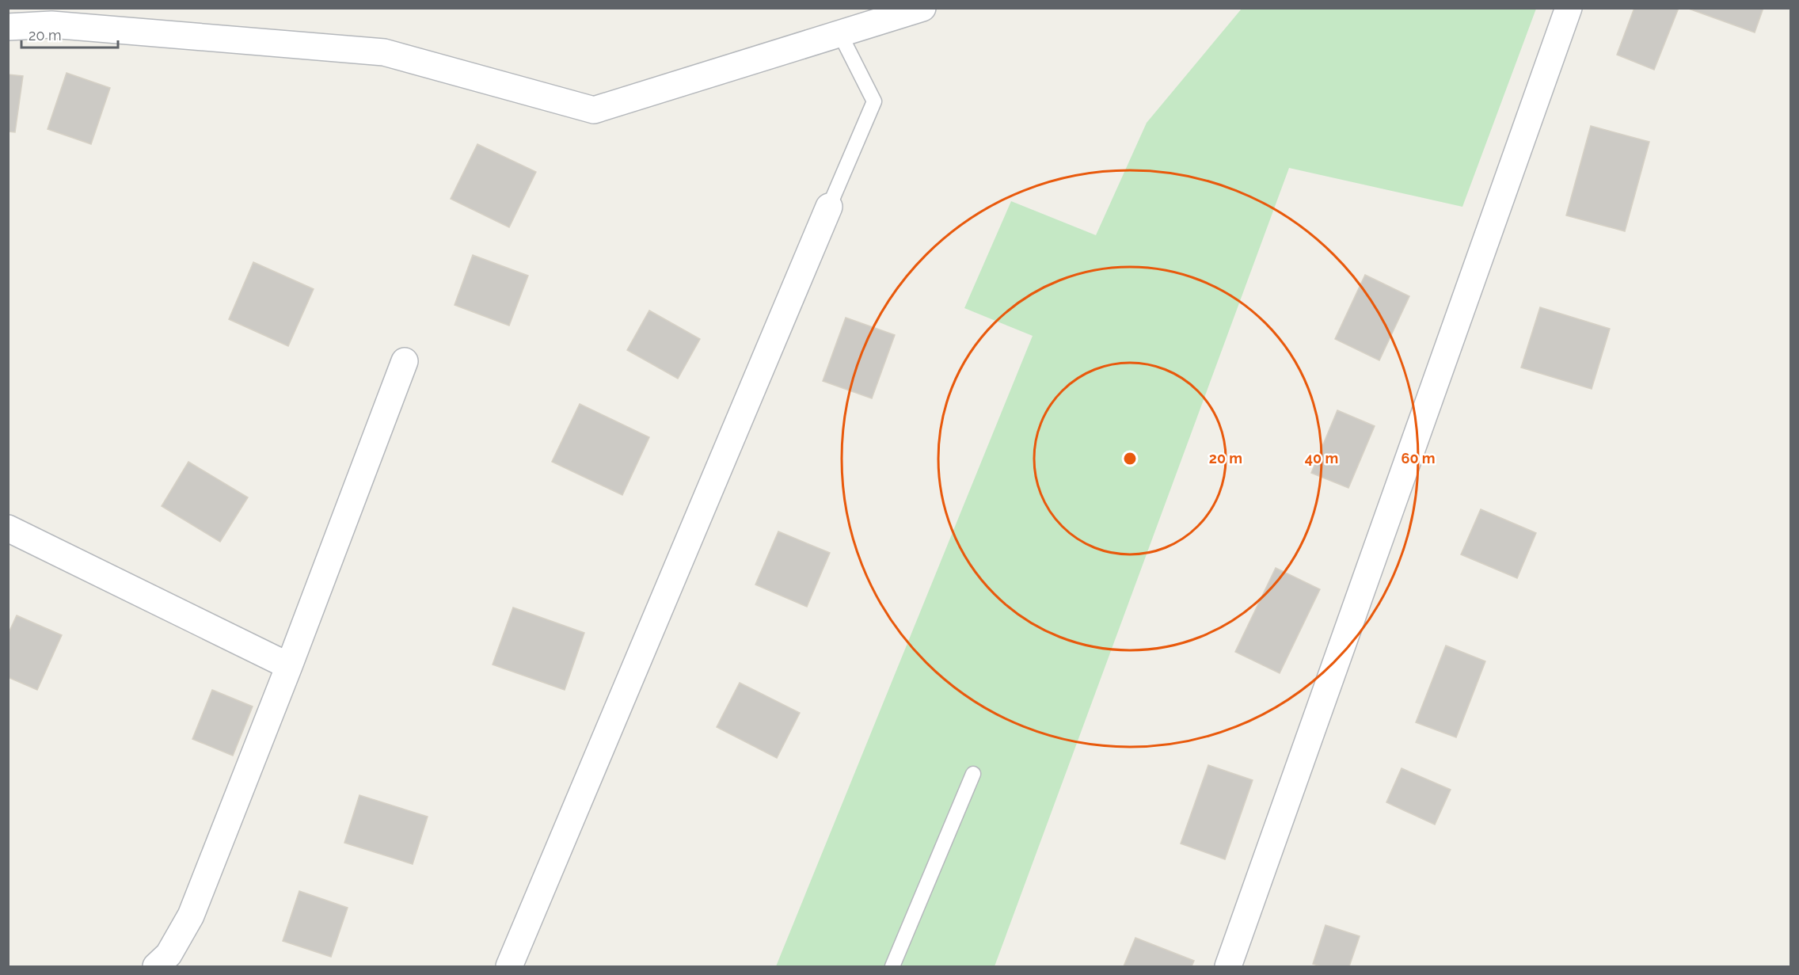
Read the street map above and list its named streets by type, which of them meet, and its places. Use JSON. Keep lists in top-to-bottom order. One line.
{"scale_bar":"20 m","rings":["20 m","40 m","60 m"]}
